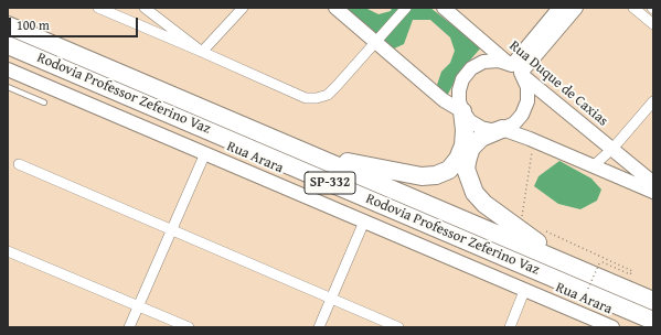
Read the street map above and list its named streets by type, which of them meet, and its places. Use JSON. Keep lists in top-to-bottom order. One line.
{"streets":{"highway":["Rodovia Professor Zeferino Vaz","SP-332"],"street":["Rua Duque de Caxias","Rua Arara"]},"scale_bar":"100 m"}
